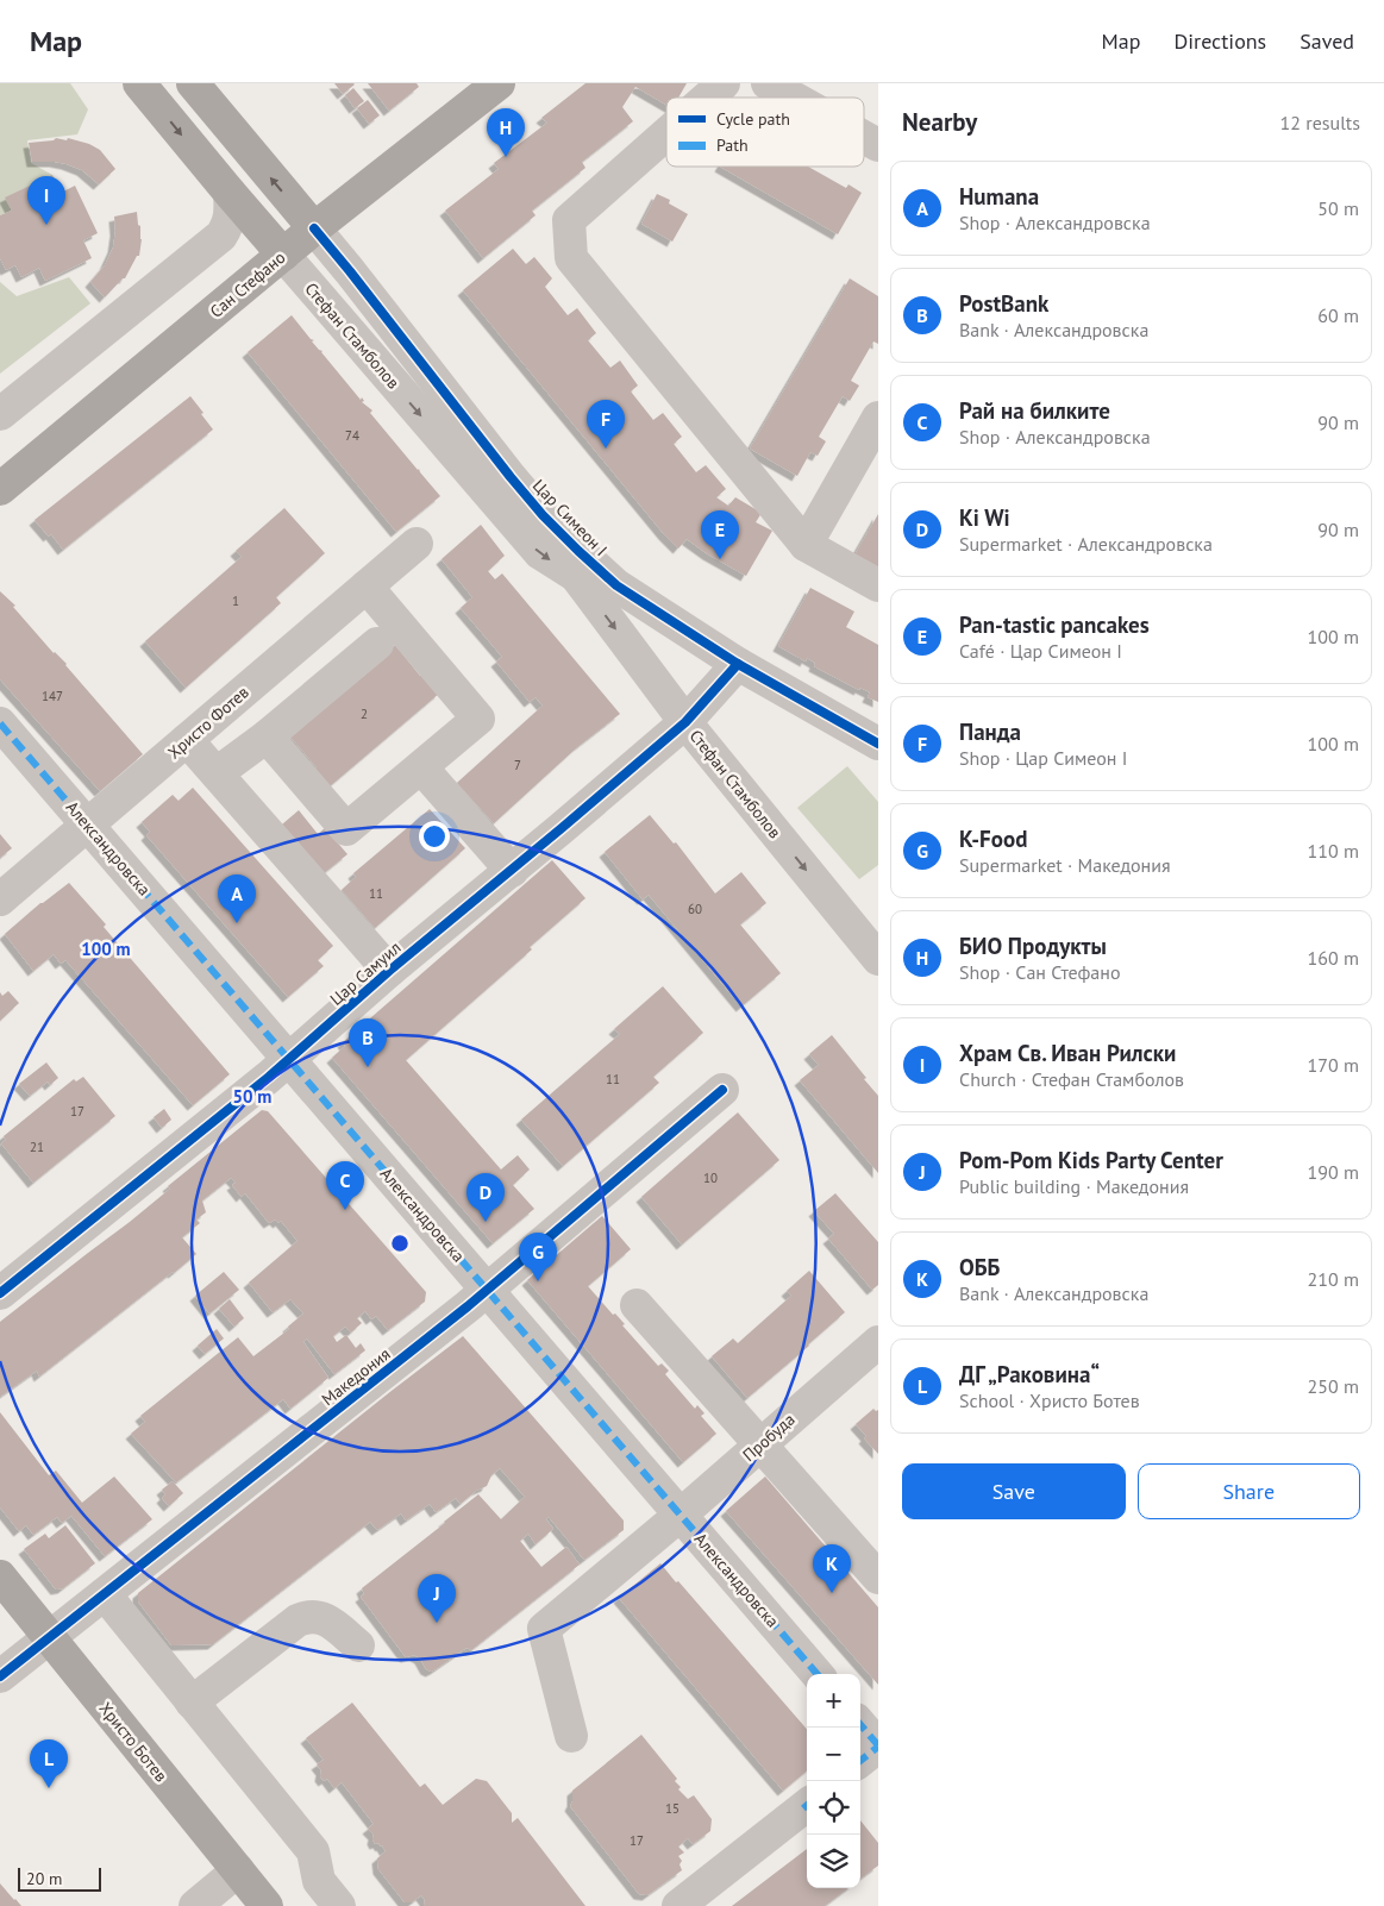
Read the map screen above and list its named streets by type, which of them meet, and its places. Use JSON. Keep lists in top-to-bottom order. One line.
{"streets":{"main road":["Сан Стефано","Стефан Стамболов","Христо Ботев"],"street":["Цар Симеон I","Христо Фотев","Александровска","Цар Самуил","Македония","Пробуда"]},"crossings":[["Сан Стефано","Стефан Стамболов"],["Сан Стефано","Цар Симеон I"],["Стефан Стамболов","Цар Симеон I"],["Стефан Стамболов","Цар Самуил"],["Цар Симеон I","Цар Самуил"],["Христо Фотев","Александровска"],["Александровска","Цар Самуил"],["Александровска","Македония"],["Александровска","Пробуда"],["Македония","Христо Ботев"]],"one_way":["Стефан Стамболов"],"house_numbers":["74","1","147","2","7","11","60","11","17","21","10","15","17"],"legend":["Cycle path","Path"],"scale_bar":"20 m","page":{"header":"Map","nav":["Map","Directions","Saved"],"heading":["Nearby","12 results"],"pins":["H","I","F","E","A","B","C","D","G","K","J","L"],"list":[{"mark":"A","name":"Humana","note":"Shop · Александровска","value":"50 m"},{"mark":"B","name":"PostBank","note":"Bank · Александровска","value":"60 m"},{"mark":"C","name":"Рай на билките","note":"Shop · Александровска","value":"90 m"},{"mark":"D","name":"Ki Wi","note":"Supermarket · Александровска","value":"90 m"},{"mark":"E","name":"Pan-tastic pancakes","note":"Café · Цар Симеон I","value":"100 m"},{"mark":"F","name":"Панда","note":"Shop · Цар Симеон I","value":"100 m"},{"mark":"G","name":"K-Food","note":"Supermarket · Македония","value":"110 m"},{"mark":"H","name":"БИО Продукты","note":"Shop · Сан Стефано","value":"160 m"},{"mark":"I","name":"Храм Св. Иван Рилски","note":"Church · Стефан Стамболов","value":"170 m"},{"mark":"J","name":"Pom-Pom Kids Party Center","note":"Public building · Македония","value":"190 m"},{"mark":"K","name":"ОББ","note":"Bank · Александровска","value":"210 m"},{"mark":"L","name":"ДГ „Раковина“","note":"School · Христо Ботев","value":"250 m"}],"buttons":["Save","Share"],"map_buttons":["+","−"],"scale":"20 m"},"rings":["100 m","50 m"]}
